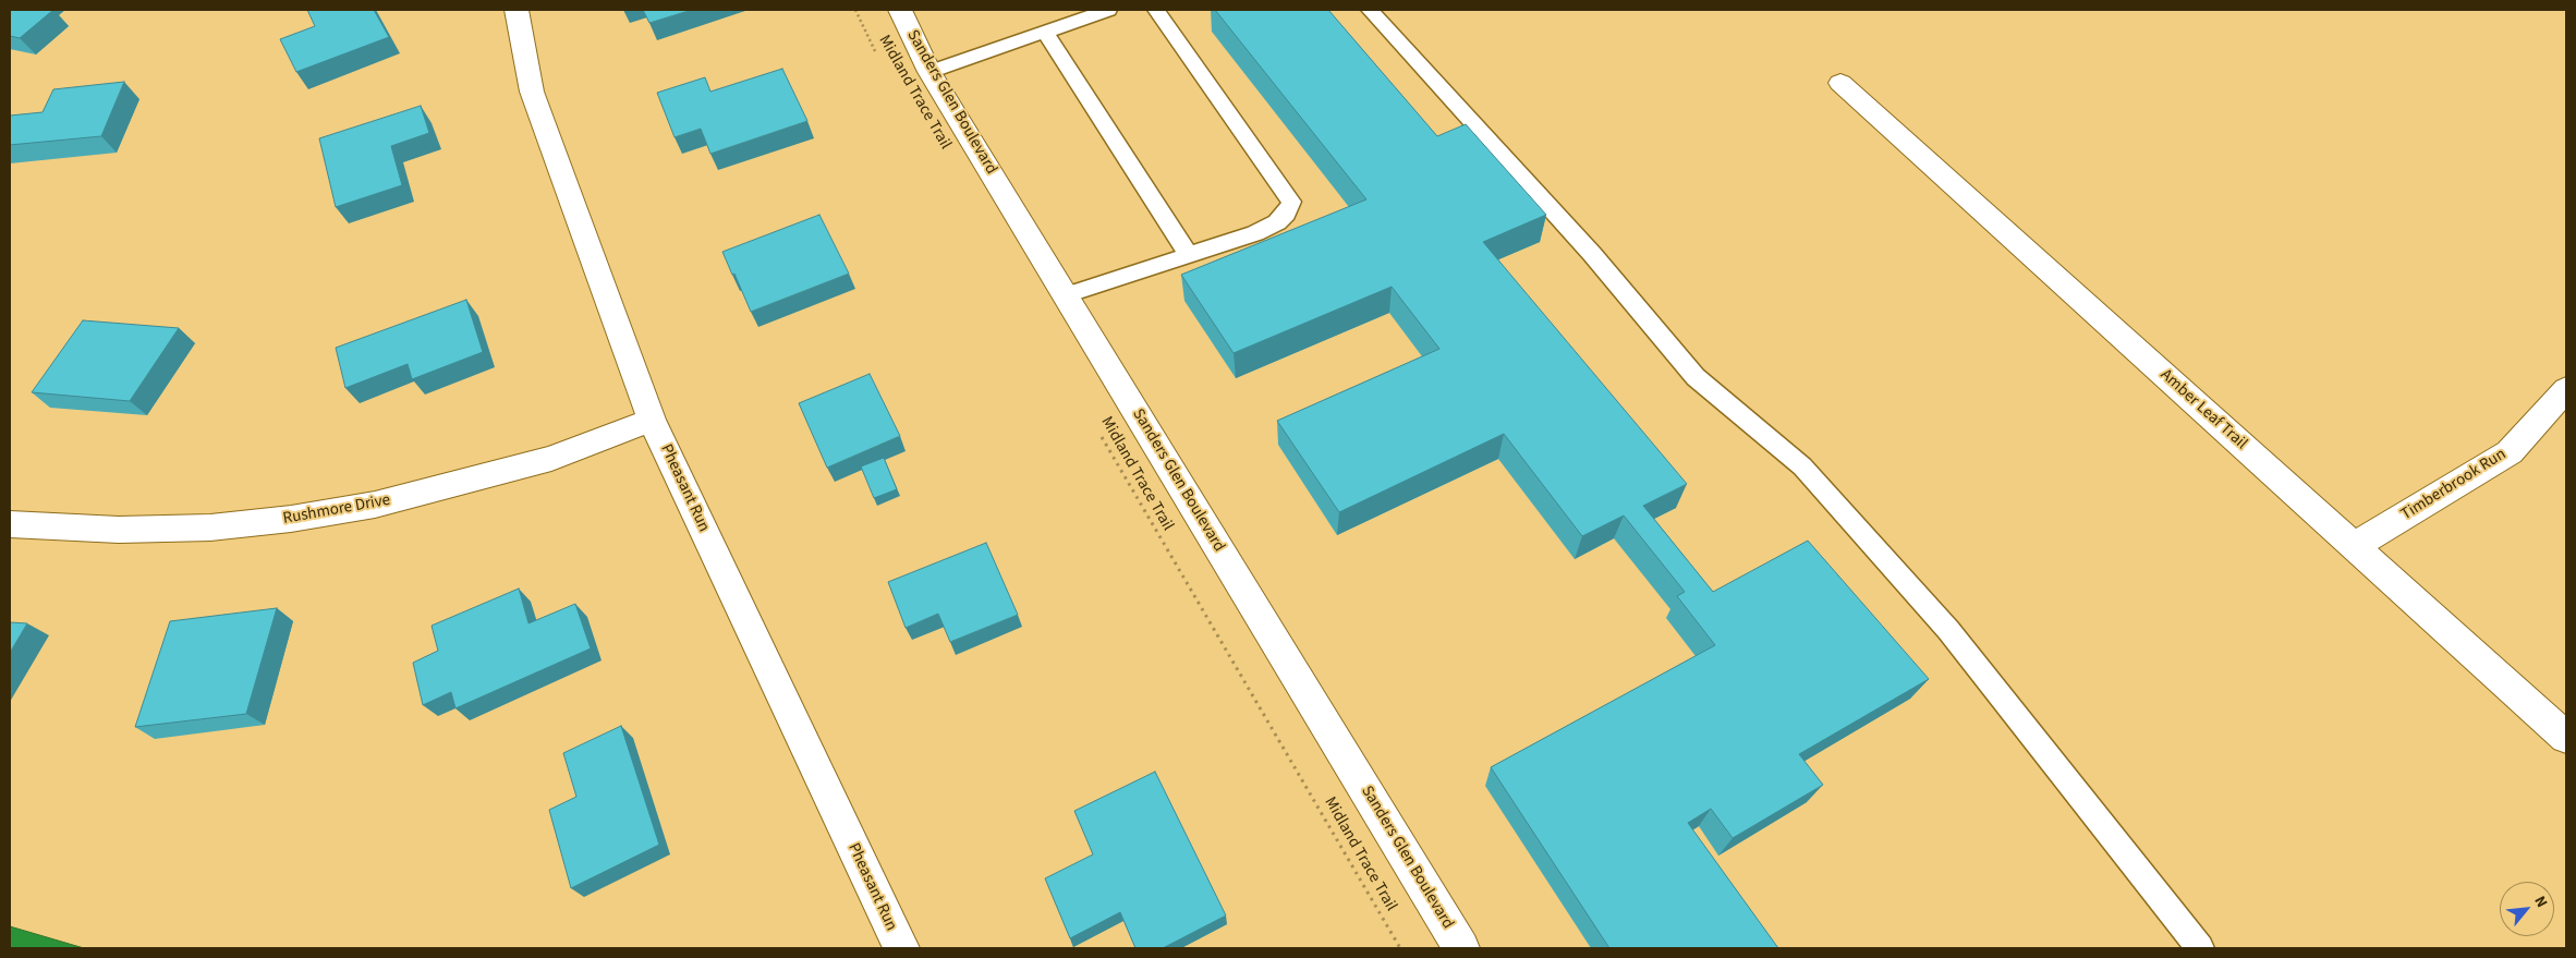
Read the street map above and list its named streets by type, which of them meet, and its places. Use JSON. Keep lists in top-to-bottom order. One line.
{"streets":{"street":["Sanders Glen Boulevard","Amber Leaf Trail","Timberbrook Run","Pheasant Run","Rushmore Drive"],"path":["Midland Trace Trail"]},"crossings":[["Amber Leaf Trail","Timberbrook Run"],["Pheasant Run","Rushmore Drive"]],"north":"top right"}
